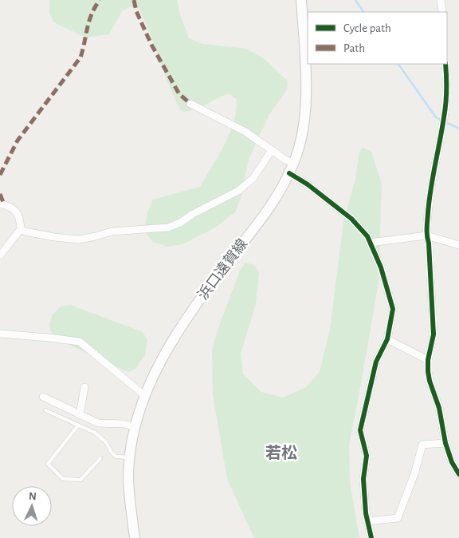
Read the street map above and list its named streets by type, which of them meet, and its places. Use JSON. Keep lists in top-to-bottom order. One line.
{"streets":{"main road":["浜口遠賀線"]},"districts":["若松"],"legend":["Cycle path","Path"],"north":"top"}
